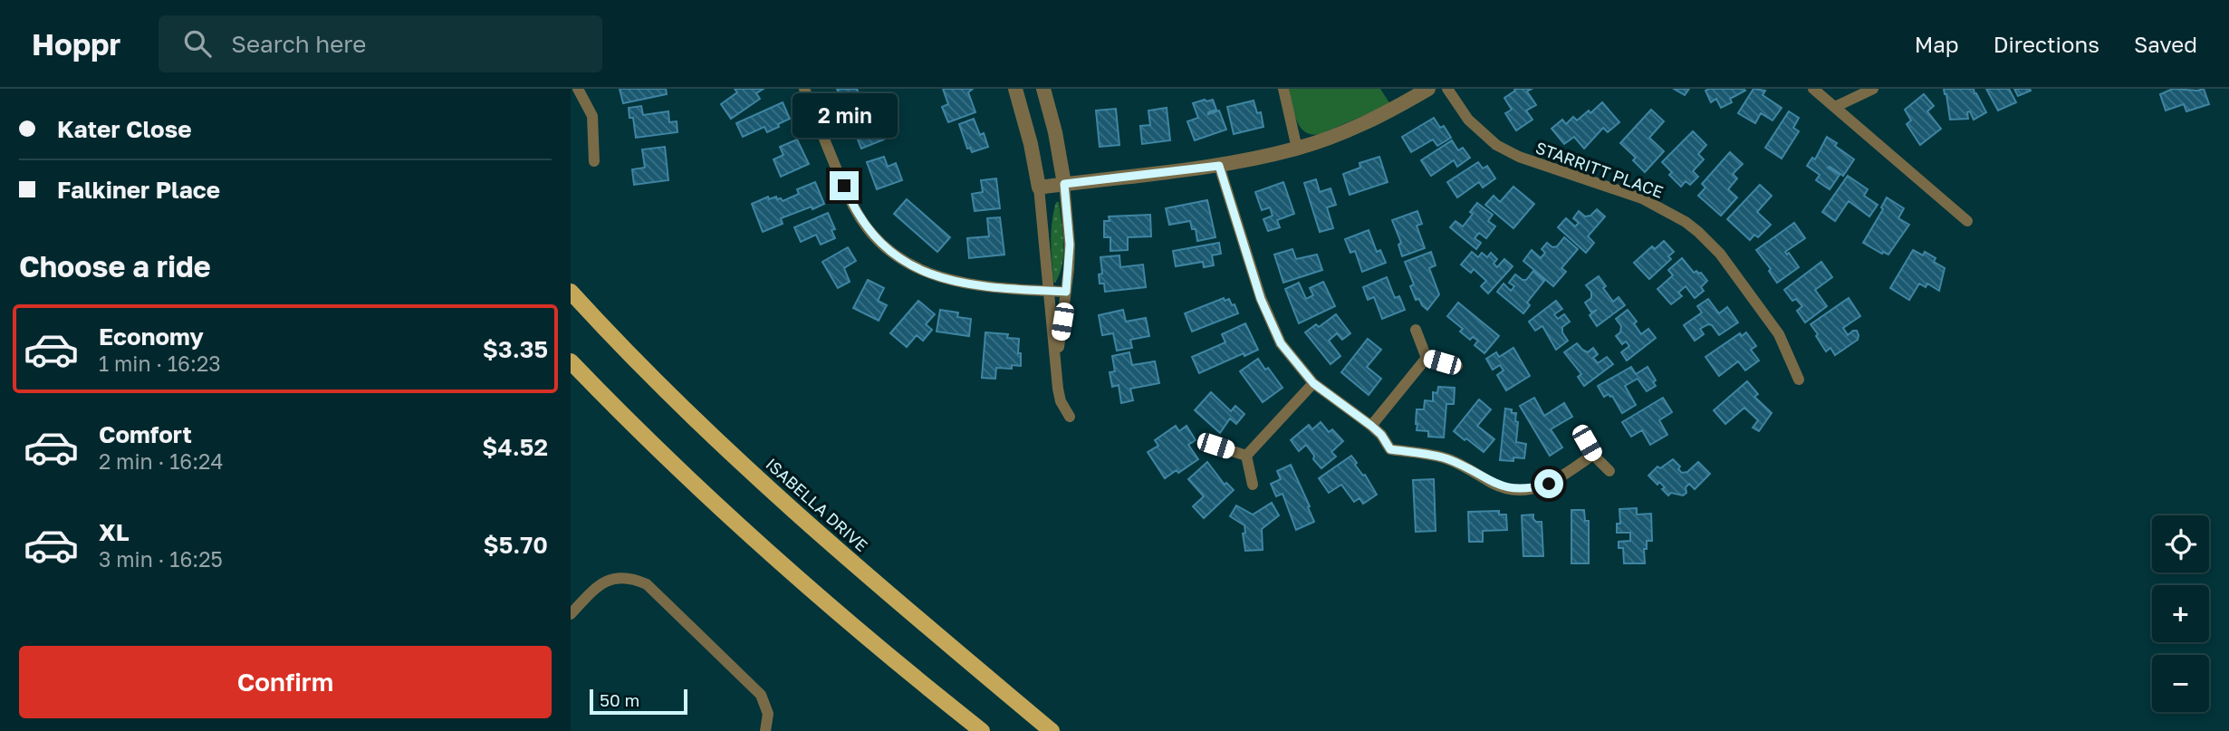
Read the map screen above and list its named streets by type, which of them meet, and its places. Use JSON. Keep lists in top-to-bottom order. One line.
{"streets":{"main road":["ISABELLA DRIVE"],"street":["STARRITT PLACE"]},"scale_bar":"50 m","page":{"header":"Hoppr","search":"Search here","nav":["Map","Directions","Saved"],"banner":["Kater Close","Falkiner Place"],"bubble":"2 min","heading":"Choose a ride","list":[{"name":"Economy","note":"1 min · 16:23","value":"$3.35"},{"name":"Comfort","note":"2 min · 16:24","value":"$4.52"},{"name":"XL","note":"3 min · 16:25","value":"$5.70"}],"map_buttons":["+","−"],"buttons":"Confirm","scale":"50 m"}}
